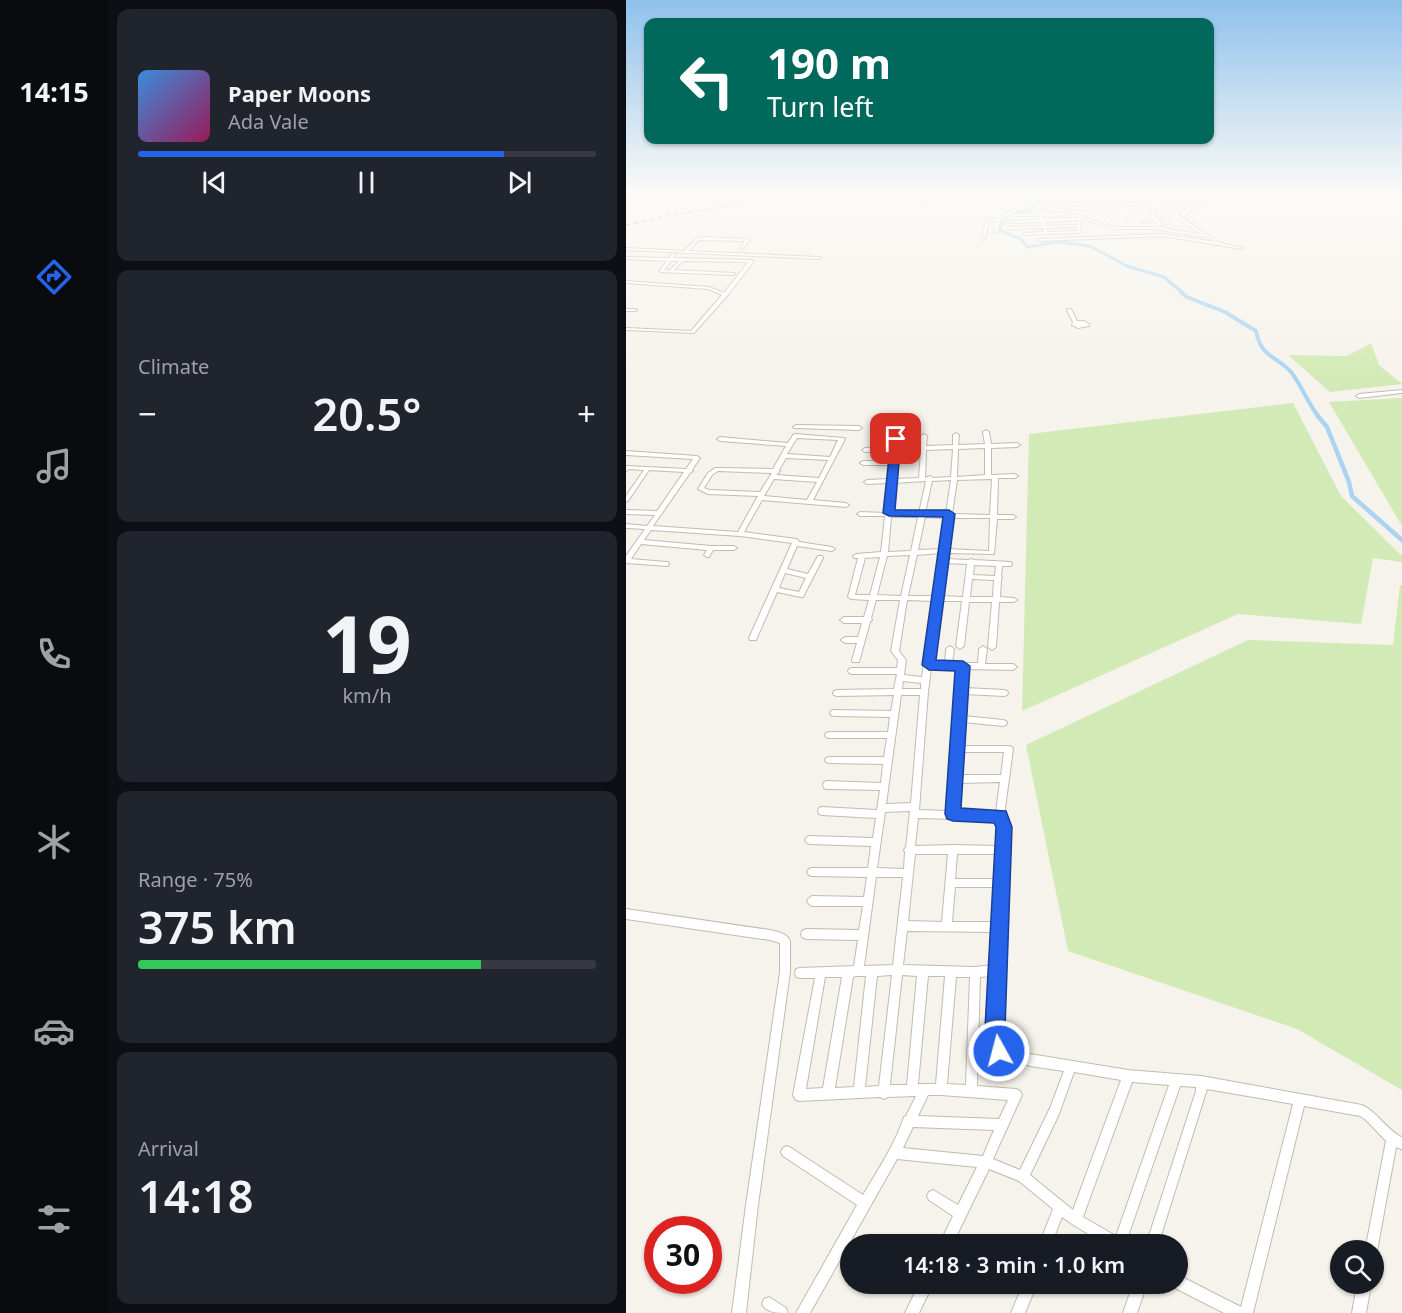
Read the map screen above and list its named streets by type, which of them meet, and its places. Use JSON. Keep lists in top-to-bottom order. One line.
{"page":{"tabs":"14:15","turn":["190 m","Turn left"],"song":["Paper Moons","Ada Vale"],"tile":["Climate",["19","km/h"],["Range · 75%","375 km"],["Arrival","14:18"]],"heat":["−","20.5°","+"],"limit":"30","trip":"14:18 · 3 min · 1.0 km"}}
